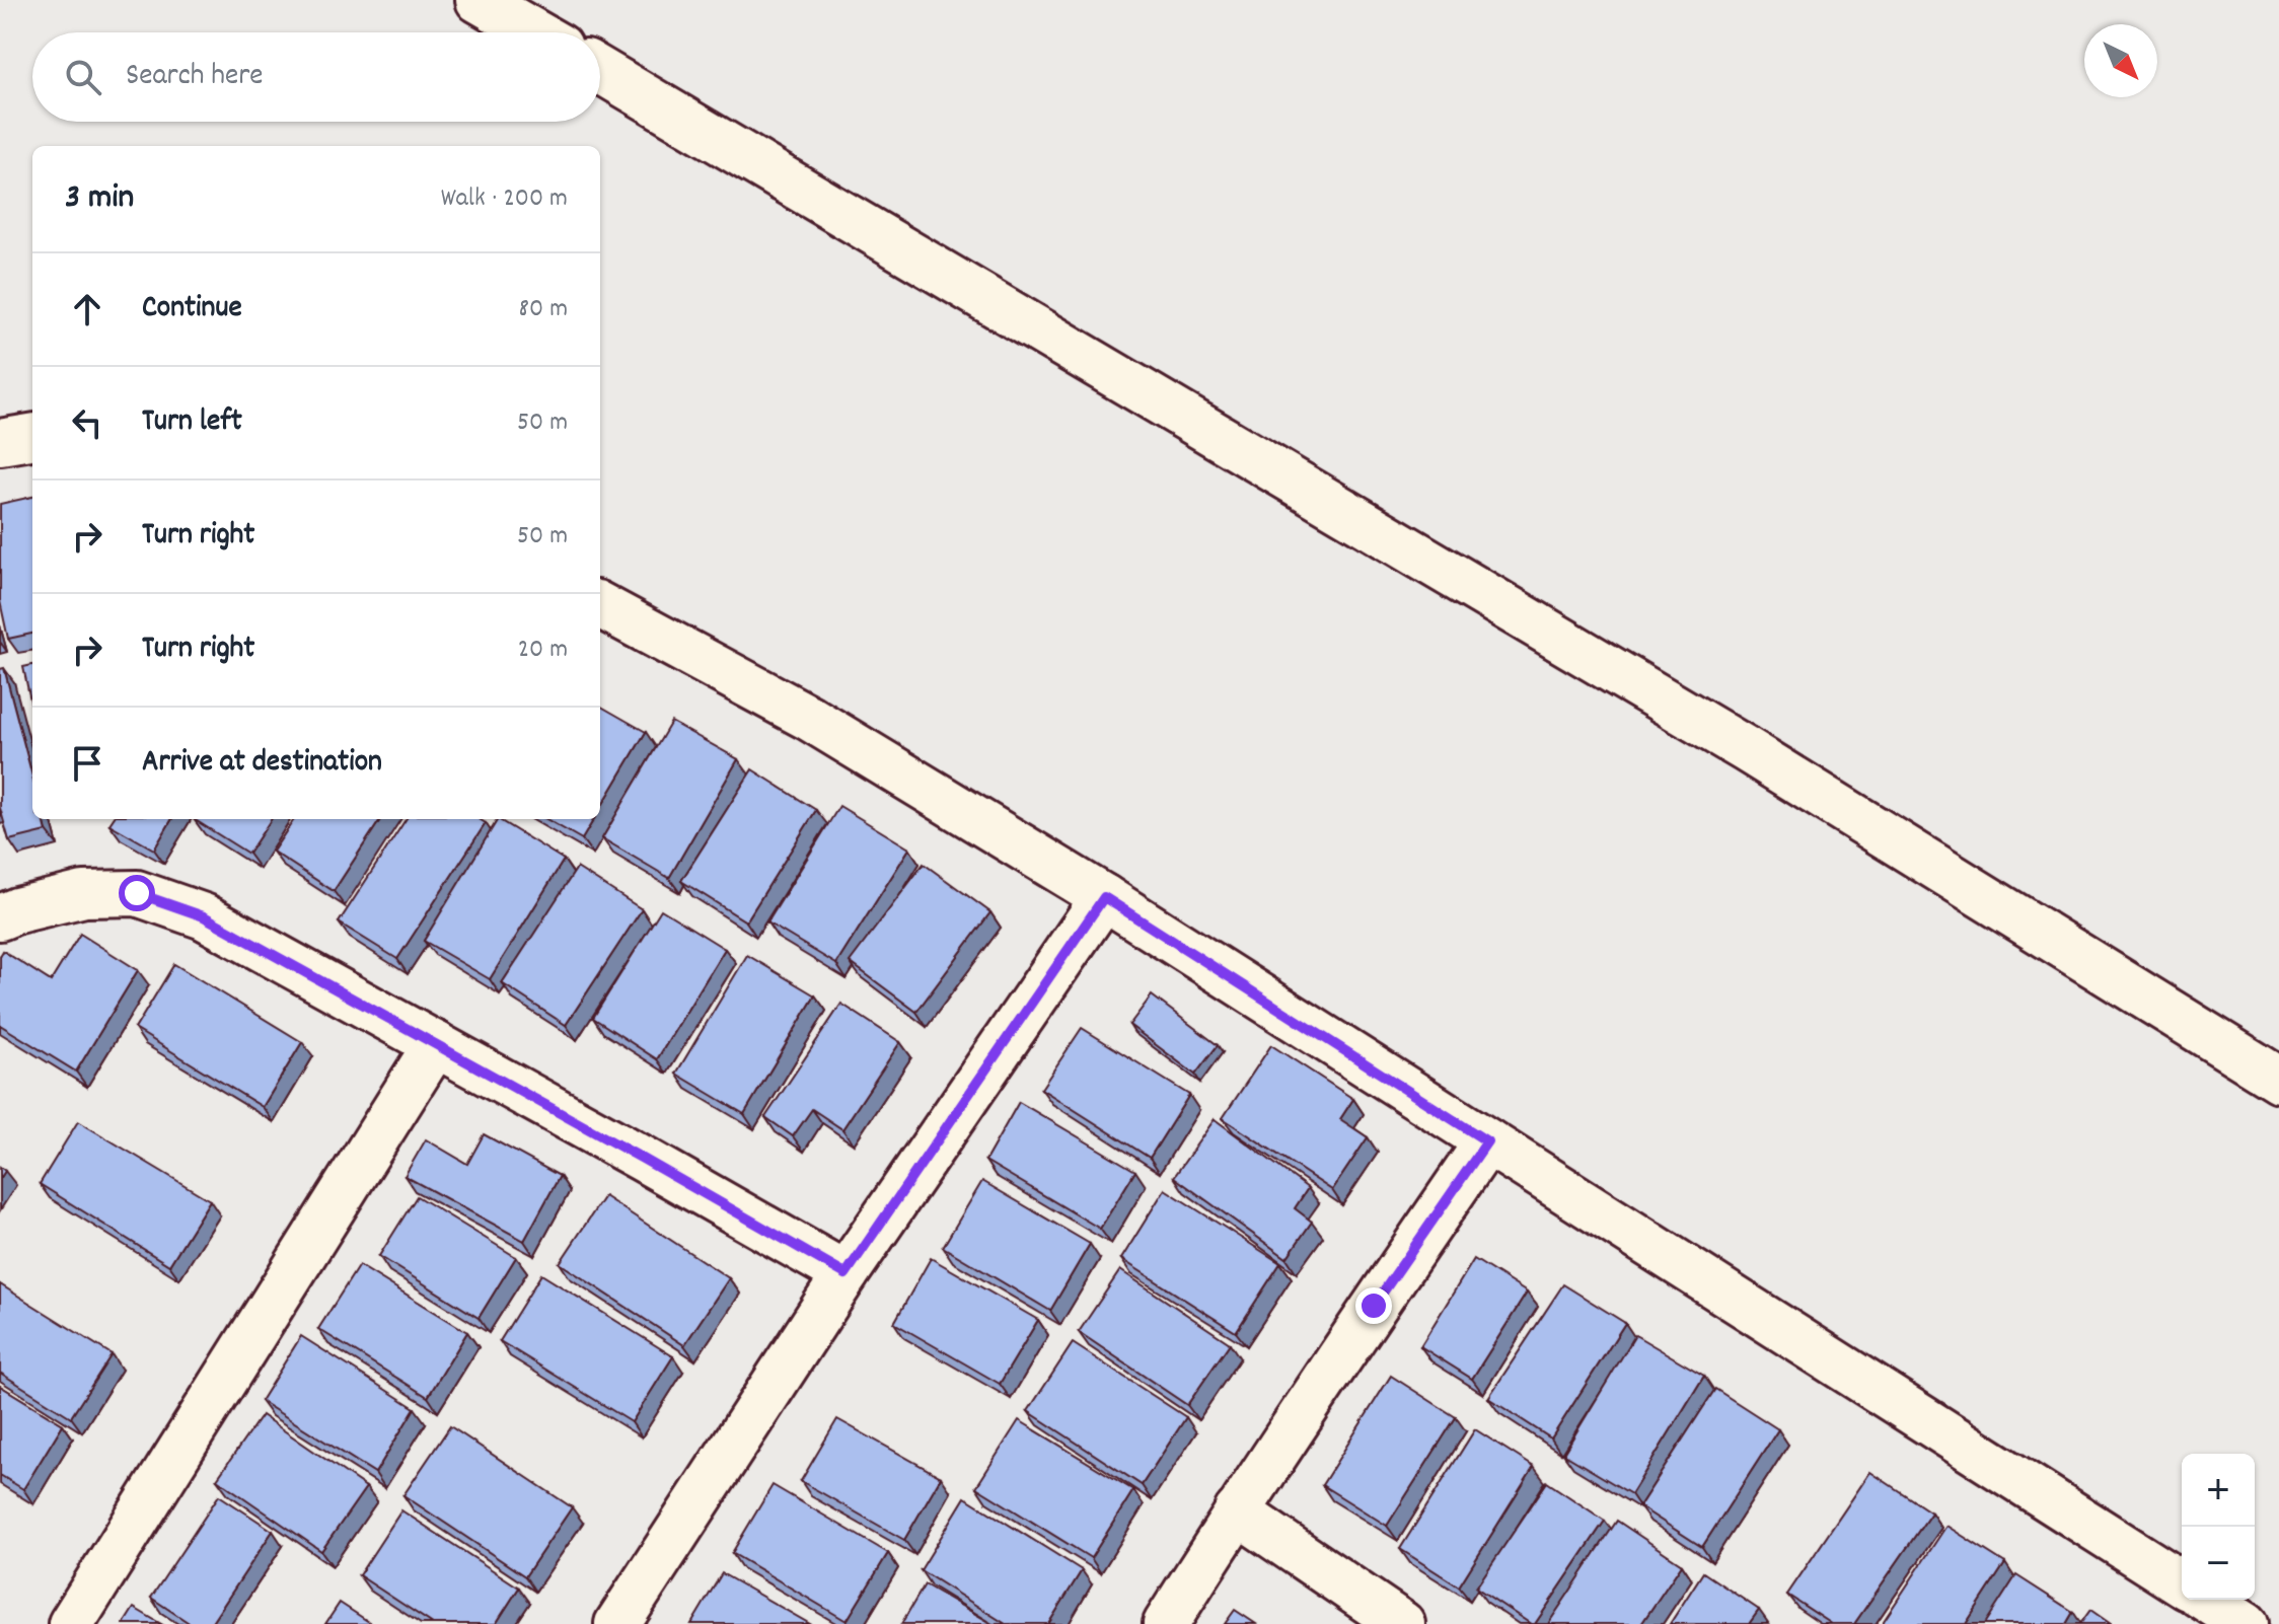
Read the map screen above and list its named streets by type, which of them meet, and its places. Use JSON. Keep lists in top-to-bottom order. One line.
{"north":"bottom right","page":{"search":"Search here","heading":["3 min","Walk · 200 m"],"list":[["Continue","80 m"],["Turn left","50 m"],["Turn right","50 m"],["Turn right","20 m"],"Arrive at destination"],"map_buttons":["+","−"]}}
